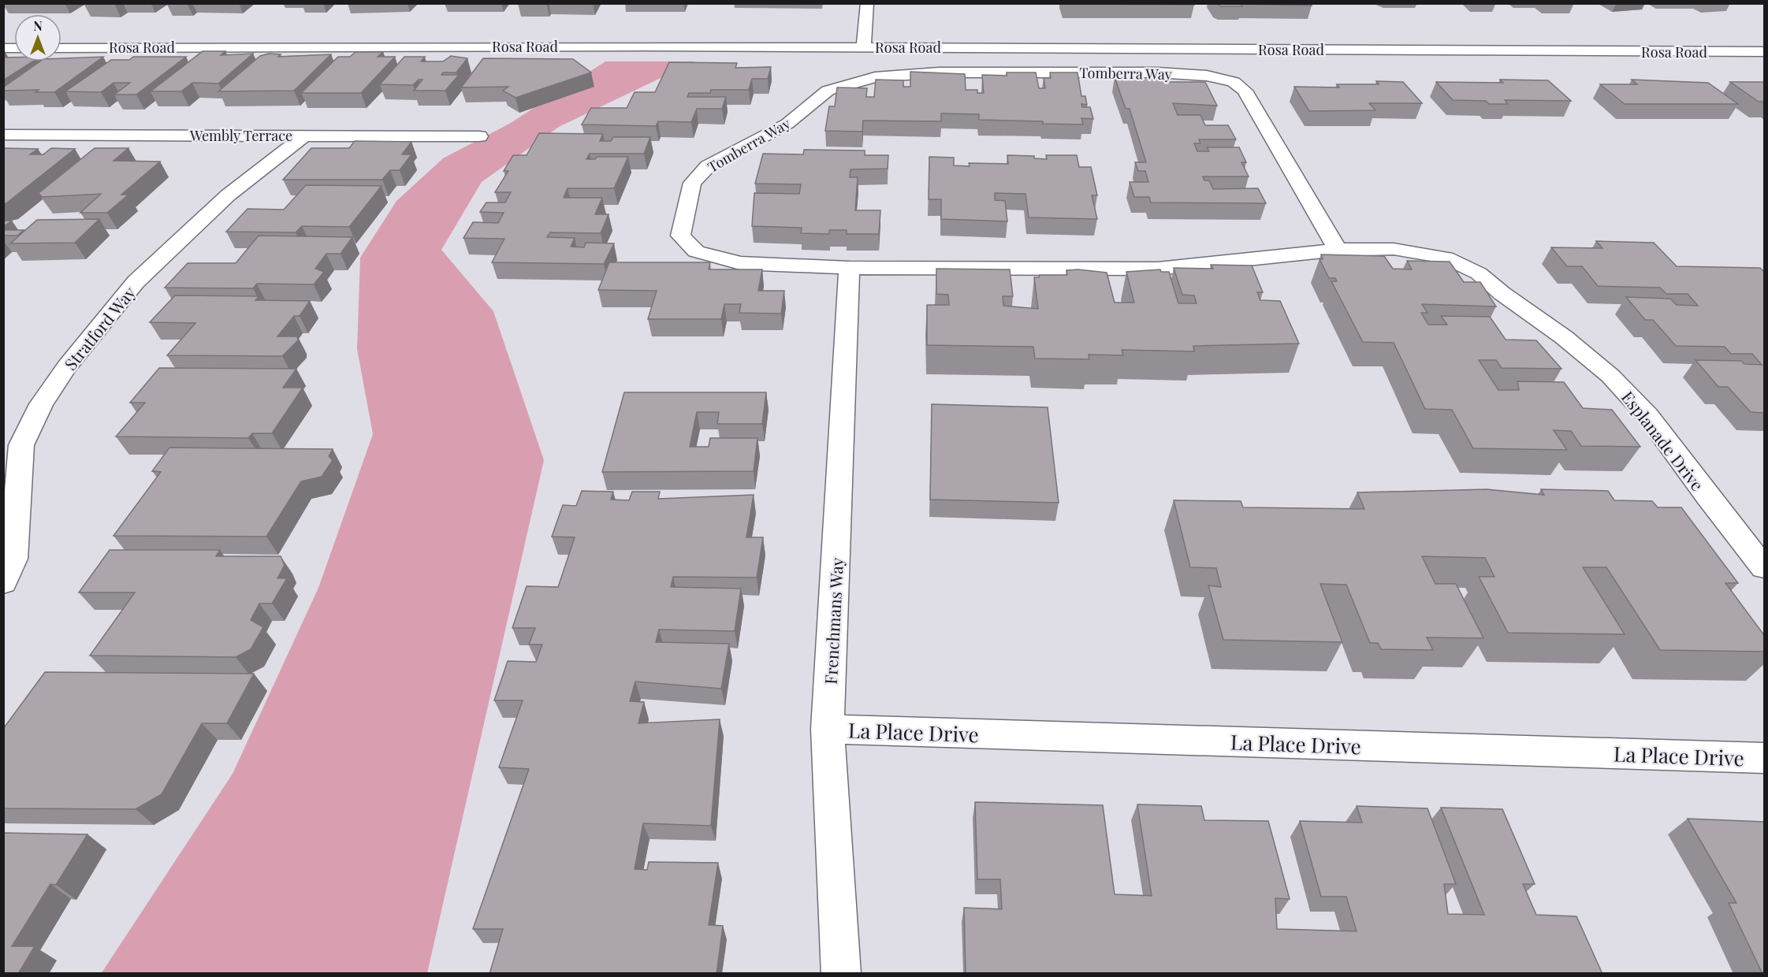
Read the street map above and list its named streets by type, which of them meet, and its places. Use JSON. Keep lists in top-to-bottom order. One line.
{"streets":{"street":["Rosa Road","Tomberra Way","Wembly Terrace","Stratford Way","Esplanade Drive","Frenchmans Way","La Place Drive"]},"crossings":[["Tomberra Way","Esplanade Drive"],["Tomberra Way","Frenchmans Way"],["Wembly Terrace","Stratford Way"],["Frenchmans Way","La Place Drive"]],"north":"top"}
